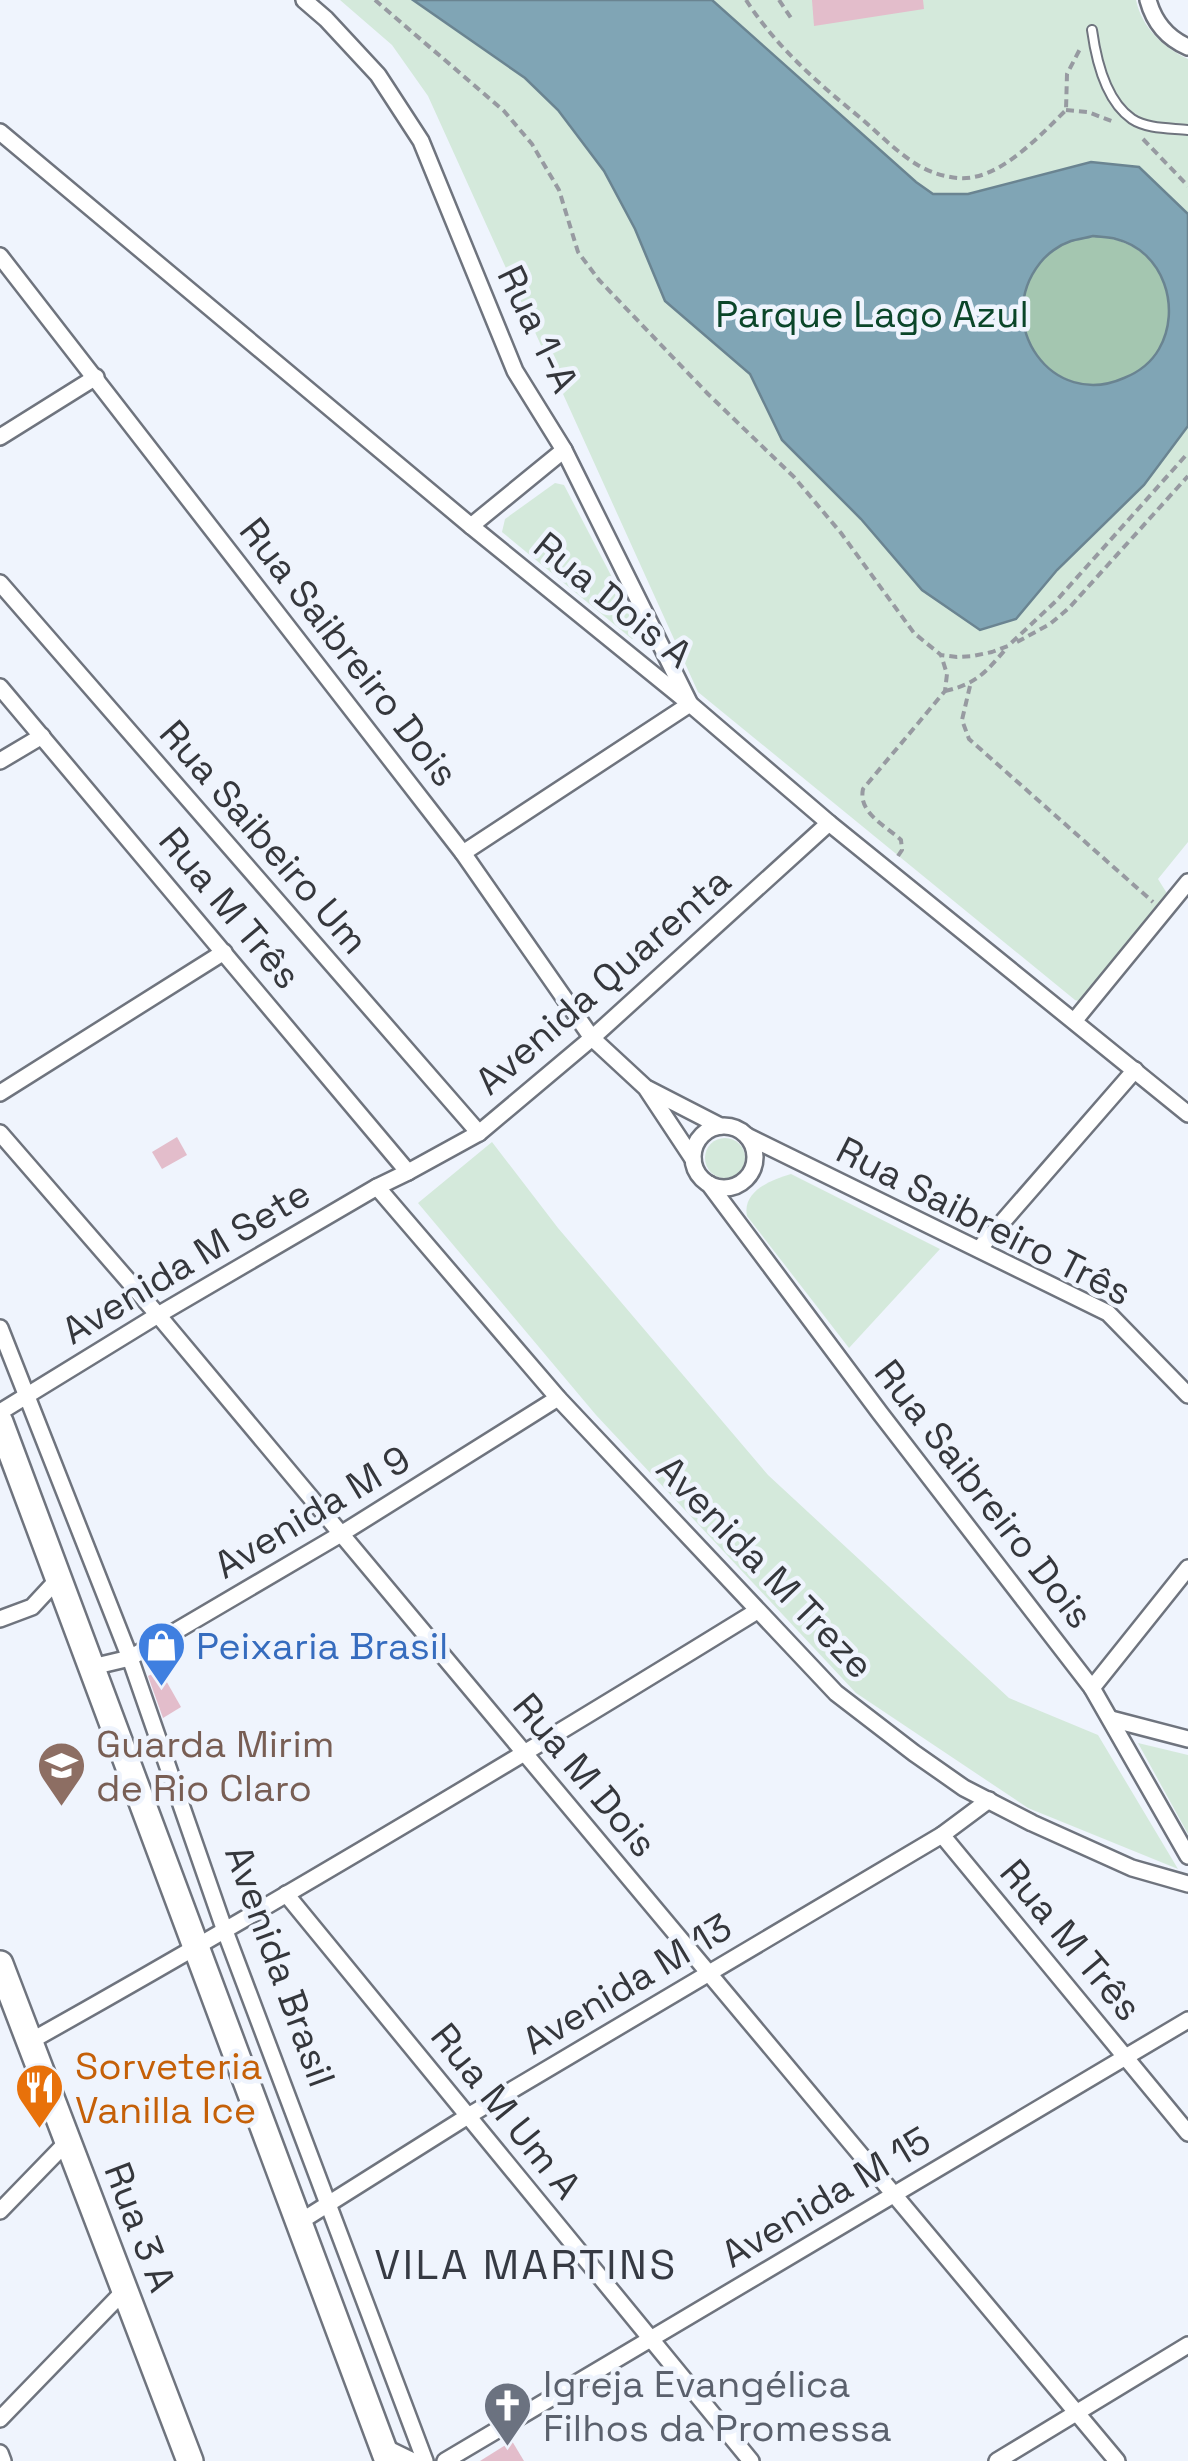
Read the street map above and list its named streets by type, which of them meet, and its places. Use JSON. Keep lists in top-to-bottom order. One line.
{"streets":{"main road":["Avenida Brasil","Rua 3 A"],"street":["Rua 1-A","Rua Dois A","Rua Saibreiro Dois","Rua Saibeiro Um","Rua M Três","Avenida Quarenta","Rua Saibreiro Três","Avenida M Sete","Avenida M 9","Avenida M Treze","Rua M Dois","Avenida M 13","Rua M Um A","Avenida M 15"]},"crossings":[["Rua 1-A","Rua Dois A"],["Rua Dois A","Avenida Quarenta"],["Rua Saibreiro Dois","Avenida Quarenta"],["Rua Saibreiro Dois","Rua Saibreiro Três"],["Rua Saibeiro Um","Avenida Quarenta"],["Rua M Três","Avenida Quarenta"],["Rua M Três","Avenida M Sete"],["Rua M Três","Avenida M 13"],["Rua M Três","Avenida M 15"],["Avenida Quarenta","Avenida M Sete"],["Avenida M Sete","Avenida M Treze"],["Avenida M Sete","Rua M Dois"],["Avenida M Sete","Avenida Brasil"],["Avenida M 9","Avenida M Treze"],["Avenida M 9","Rua M Dois"],["Avenida M 9","Avenida Brasil"],["Avenida M Treze","Avenida M 13"],["Rua M Dois","Avenida M 13"],["Rua M Dois","Avenida M 15"],["Avenida Brasil","Avenida M 13"],["Avenida M 13","Rua M Um A"],["Rua M Um A","Avenida M 15"]],"districts":["VILA MARTINS"],"parks":["Parque Lago Azul"],"places":{"shop":["Peixaria Brasil"],"school or university":["Guarda Mirim de Rio Claro"],"restaurant":["Sorveteria Vanilla Ice"],"church":["Igreja Evangélica Filhos da Promessa"]}}
